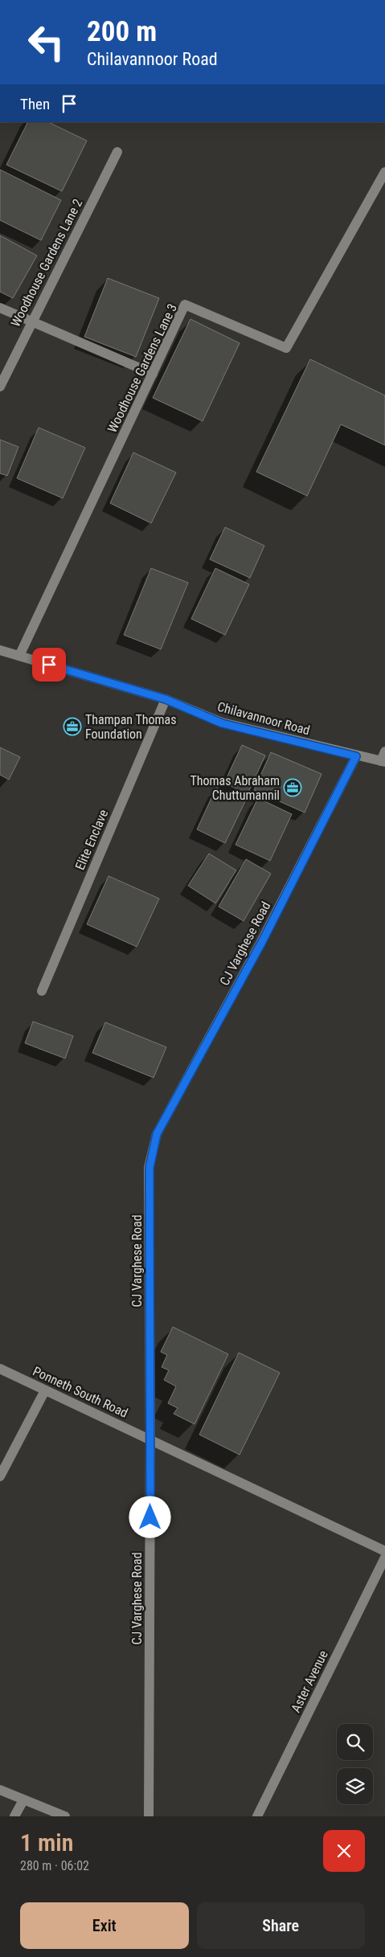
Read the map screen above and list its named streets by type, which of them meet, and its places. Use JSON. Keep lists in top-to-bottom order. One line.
{"streets":{"street":["Woodhouse Gardens Lane 2","Woodhouse Gardens Lane 3","Chilavannoor Road","Elite Enclave","CJ Varghese Road","Ponneth South Road","Aster Avenue"]},"crossings":[["Woodhouse Gardens Lane 3","Chilavannoor Road"],["Chilavannoor Road","Elite Enclave"],["Chilavannoor Road","CJ Varghese Road"],["CJ Varghese Road","Ponneth South Road"]],"places":{"office":["Thampan Thomas Foundation","Thomas Abraham Chuttumannil"]},"page":{"turn":["200 m","Chilavannoor Road"],"then":"Then","heading":["1 min","280 m · 06:02"],"buttons":["Exit","Share"]}}
